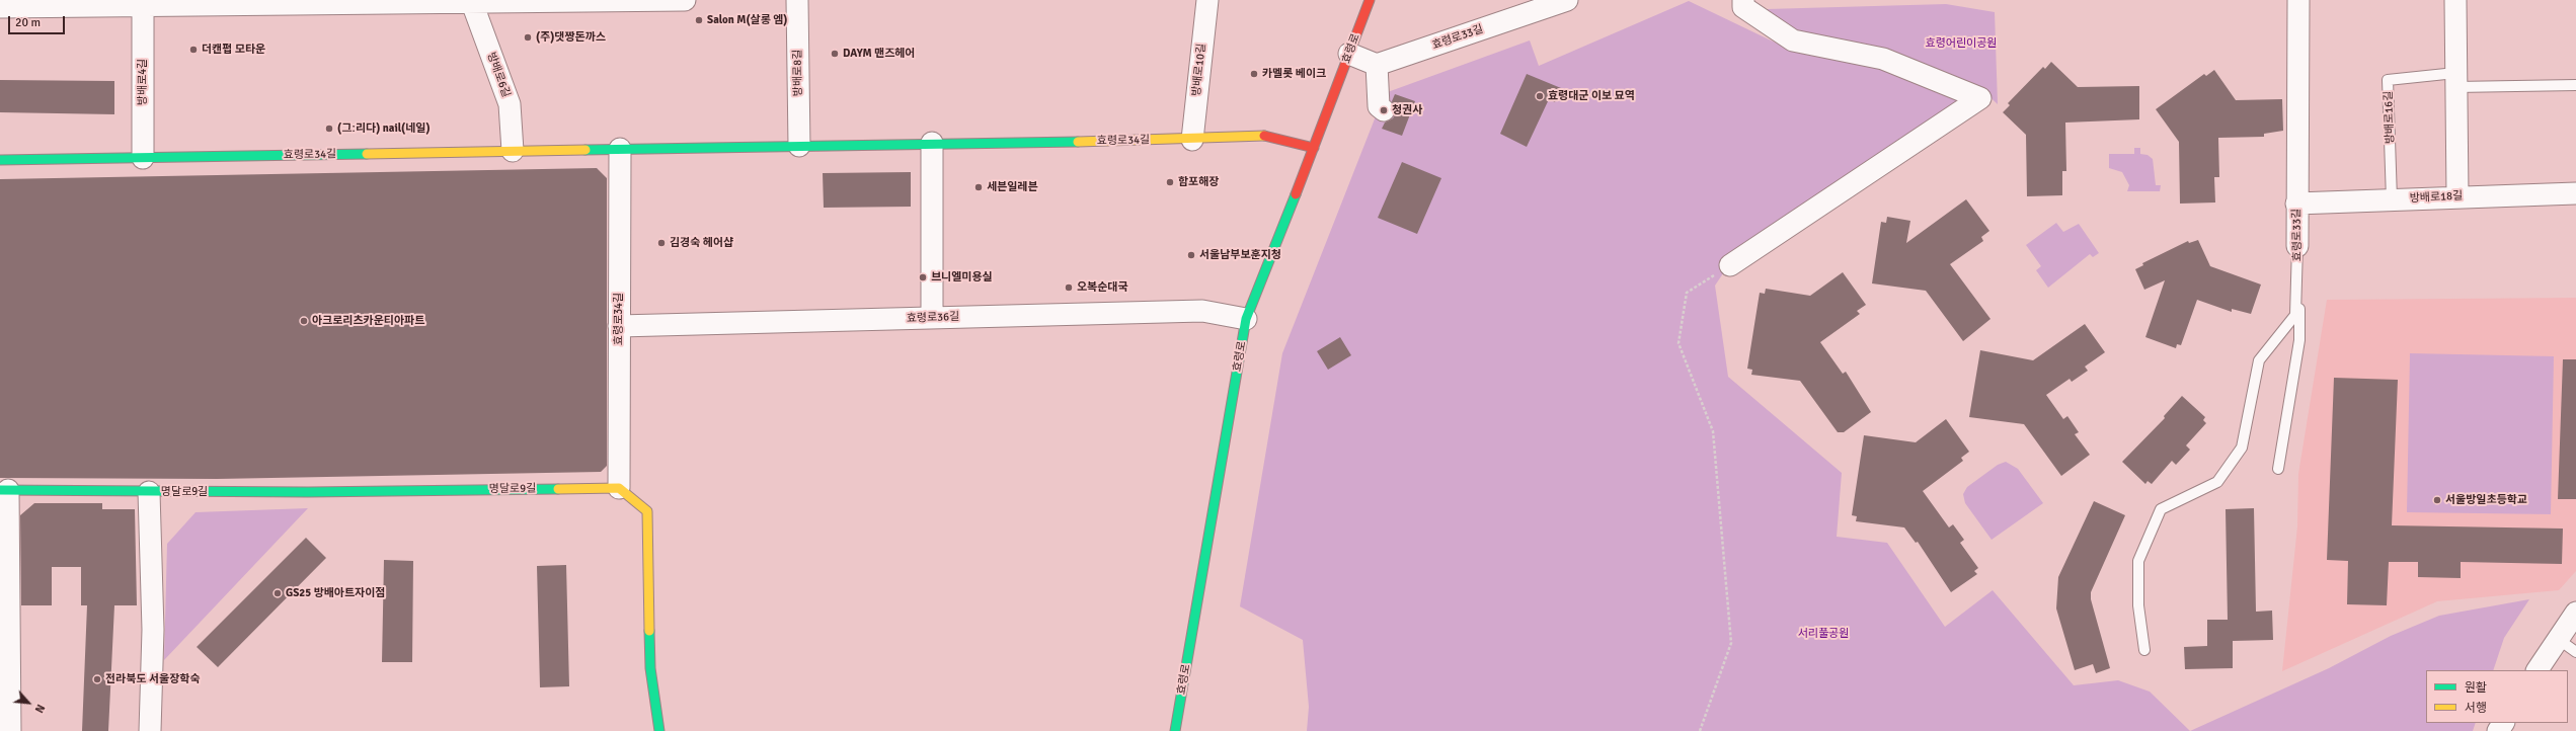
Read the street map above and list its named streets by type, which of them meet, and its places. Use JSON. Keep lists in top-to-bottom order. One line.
{"streets":{"street":["효령로33길","효령로","방배로10길","방배로8길","방배로6길","방배로4길","효령로34길","방배로18길","효령로36길","명달로9길"],"lane":["방배로16길"]},"crossings":[["효령로33길","방배로18길"],["효령로","효령로34길"],["효령로","효령로36길"],["방배로10길","효령로34길"],["방배로8길","효령로34길"],["방배로6길","효령로34길"],["방배로4길","효령로34길"],["방배로16길","방배로18길"],["효령로34길","효령로36길"],["효령로34길","명달로9길"]],"parks":["효령어린이공원","서리풀공원"],"places":["Salon M(살롱 엠)","(주)댓짱돈까스","더캔펍 모타운","DAYM 맨즈헤어","카멜롯 베이크","효령대군 이보 묘역","청권사","(그ː리다) nail(네일)","함포해장","세븐일레븐","김경숙 헤어샵","서울남부보훈지청","브니엘미용실","오복순대국","아크로리츠카운티아파트","서울방일초등학교","GS25 방배아트자이점","전라북도 서울장학숙"],"legend":["원활","서행"],"scale_bar":"20 m","north":"bottom right"}
